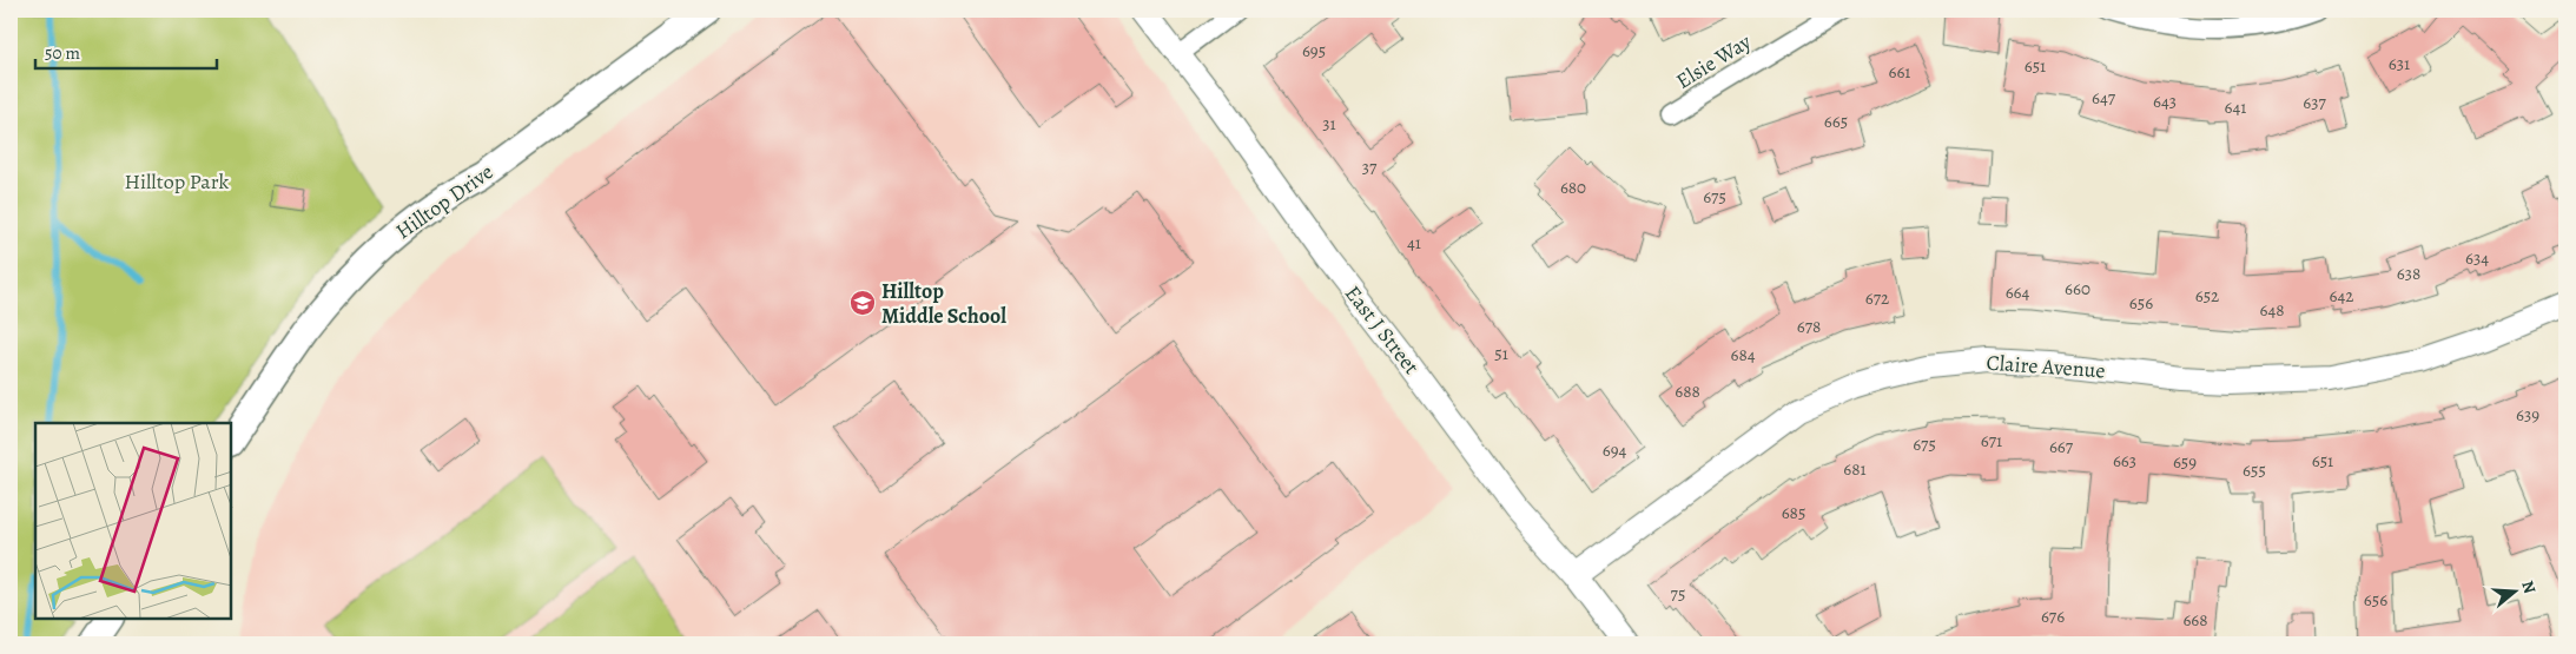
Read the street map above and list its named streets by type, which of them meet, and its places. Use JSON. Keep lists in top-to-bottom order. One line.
{"streets":{"main road":["Hilltop Drive"],"street":["Elsie Way","East J Street","Claire Avenue"]},"crossings":[["East J Street","Claire Avenue"]],"parks":["Hilltop Park"],"places":{"school or university":["Hilltop Middle School"]},"house_numbers":["695","631","651","661","647","643","637","641","665","31","37","680","675","41","634","638","660","664","652","642","672","656","648","678","51","684","688","639","671","675","667","694","663","651","659","681","655","685","75","656","676","668"],"scale_bar":"50 m","north":"right"}
